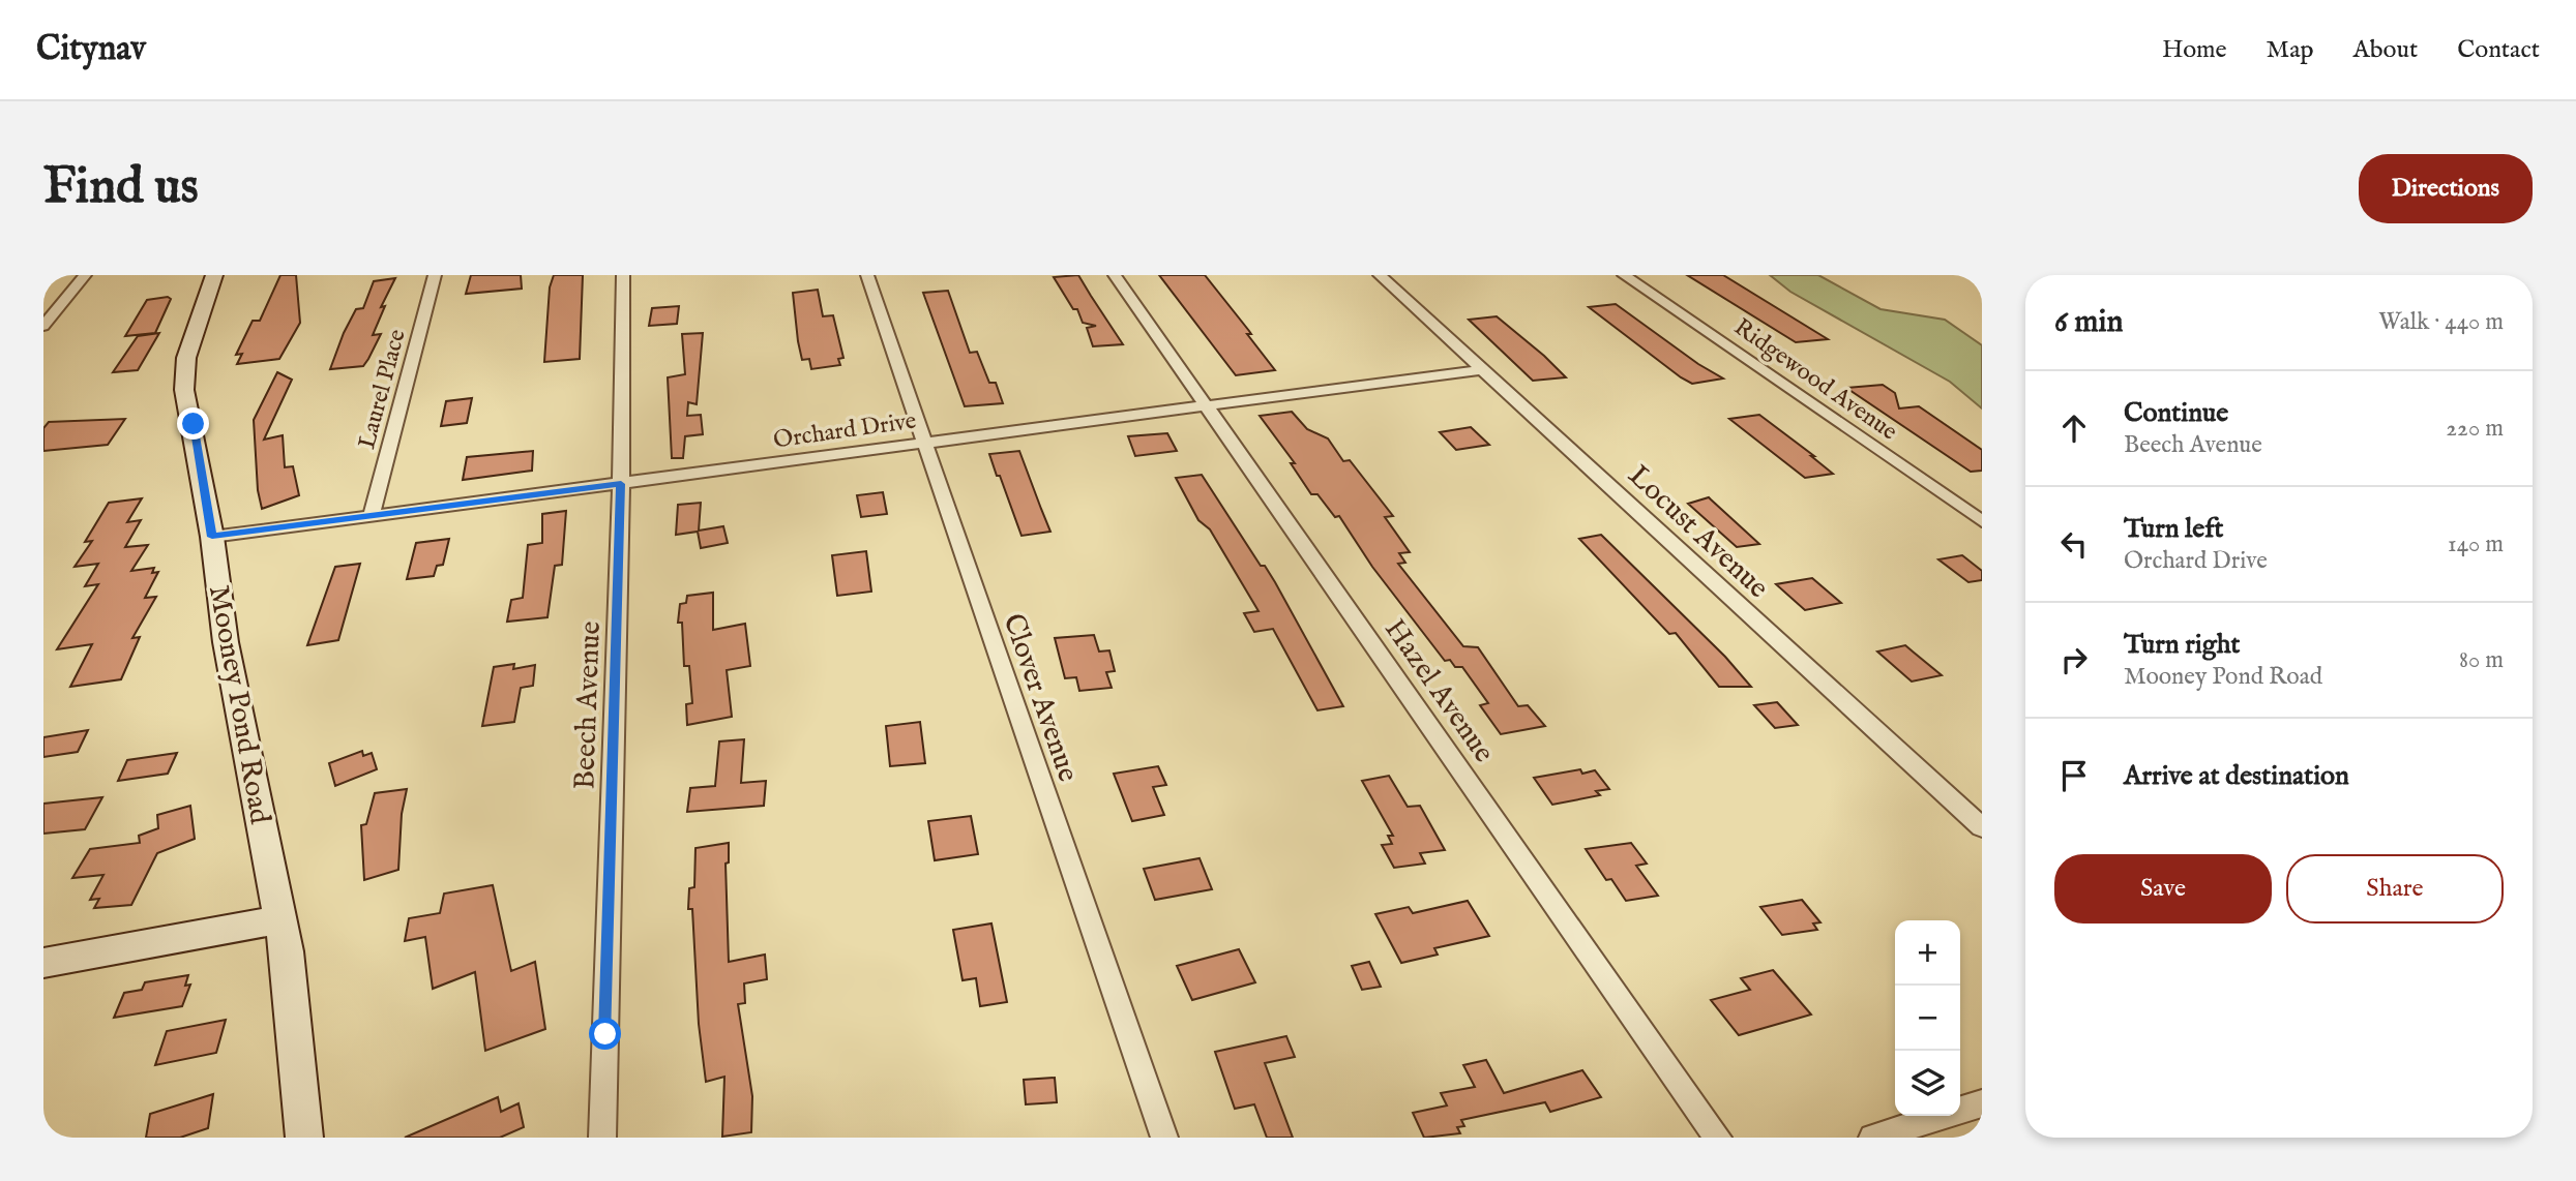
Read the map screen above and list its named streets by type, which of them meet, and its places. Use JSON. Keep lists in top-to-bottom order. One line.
{"streets":{"street":["Ridgewood Avenue","Laurel Place","Orchard Drive","Locust Avenue","Hazel Avenue","Clover Avenue","Mooney Pond Road","Beech Avenue"]},"crossings":[["Laurel Place","Orchard Drive"],["Orchard Drive","Locust Avenue"],["Orchard Drive","Hazel Avenue"],["Orchard Drive","Clover Avenue"],["Orchard Drive","Mooney Pond Road"],["Orchard Drive","Beech Avenue"]],"page":{"header":"Citynav","nav":["Home","Map","About","Contact"],"buttons":["Directions",["Save","Share"]],"title":"Find us","heading":["6 min","Walk · 440 m"],"list":[["Continue","Beech Avenue","220 m"],["Turn left","Orchard Drive","140 m"],["Turn right","Mooney Pond Road","80 m"],"Arrive at destination"],"map_buttons":["+","−"]}}
